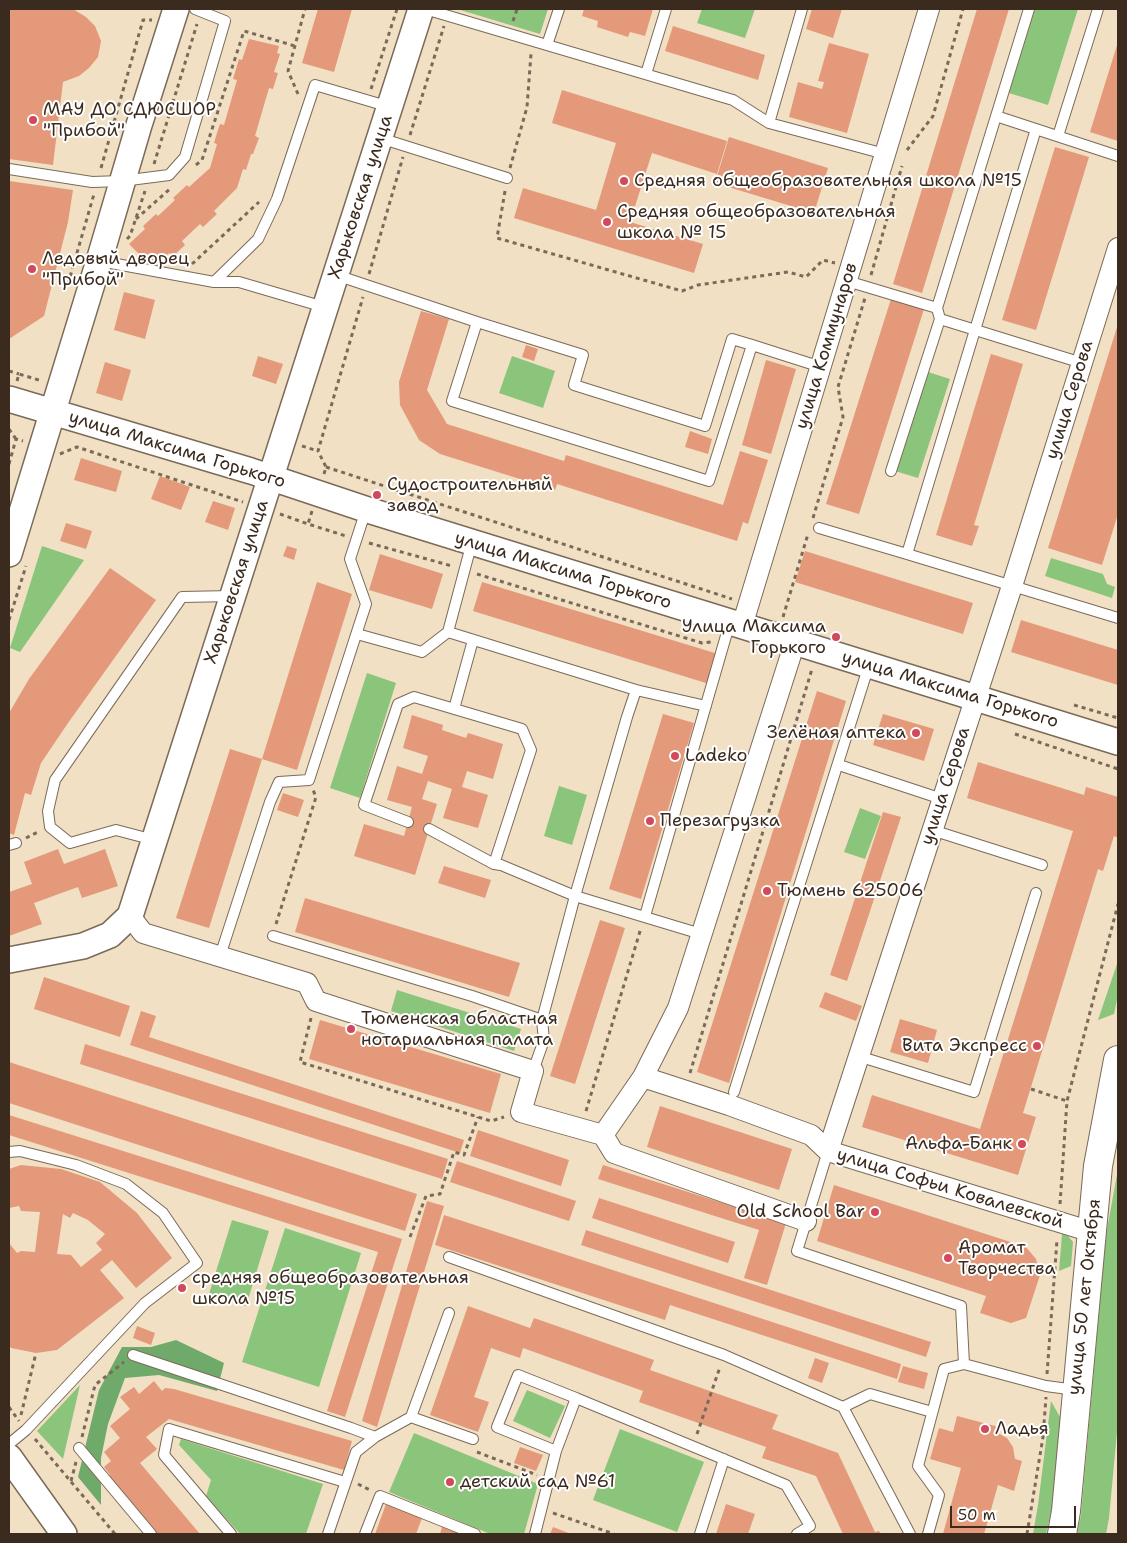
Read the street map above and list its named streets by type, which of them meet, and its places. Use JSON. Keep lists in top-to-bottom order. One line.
{"streets":{"main road":["улица 50 лет Октября"],"street":["Харьковская улица","улица Коммунаров","улица Серова","улица Максима Горького","улица Софьи Ковалевской"]},"crossings":[["Харьковская улица","улица Максима Горького"],["улица Коммунаров","улица Максима Горького"],["улица Серова","улица Максима Горького"],["улица Серова","улица Софьи Ковалевской"],["улица Софьи Ковалевской","улица 50 лет Октября"]],"places":["МАУ ДО СДЮСШОР \"Прибой\"","Средняя общеобразовательная школа №15","Средняя общеобразовательная школа № 15","Ледовый дворец \"Прибой\"","Судостроительный завод","Улица Максима Горького","Зелёная аптека","Ladeko","Перезагрузка","Тюмень 625006","Тюменская областная нотариальная палата","Вита Экспресс","Альфа-Банк","Old School Bar","Аромат Творчества","средняя общеобразовательная школа №15","Ладья","детский сад №61"],"scale_bar":"50 m"}
